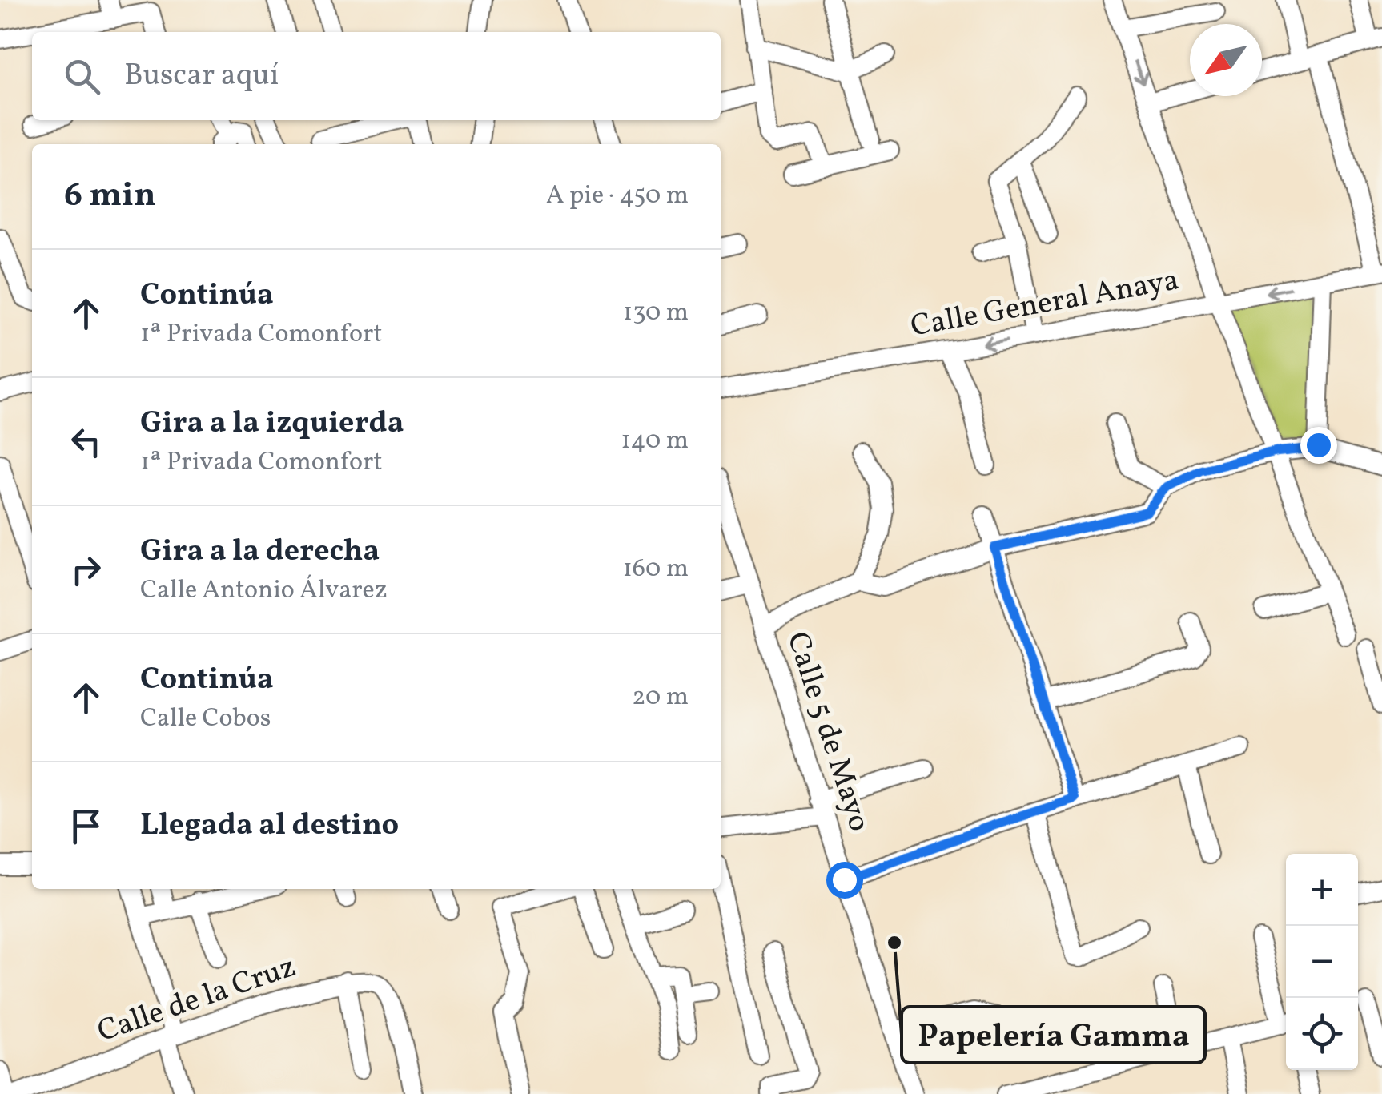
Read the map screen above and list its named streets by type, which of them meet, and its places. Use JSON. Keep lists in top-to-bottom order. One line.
{"streets":{"street":["Calle General Anaya","Calle 5 de Mayo","Calle de la Cruz"]},"places":["Papelería Gamma"],"north":"bottom left","page":{"search":"Buscar aquí","heading":["6 min","A pie · 450 m"],"list":[["Continúa","1ª Privada Comonfort","130 m"],["Gira a la izquierda","1ª Privada Comonfort","140 m"],["Gira a la derecha","Calle Antonio Álvarez","160 m"],["Continúa","Calle Cobos","20 m"],"Llegada al destino"],"map_buttons":["+","−"]}}
